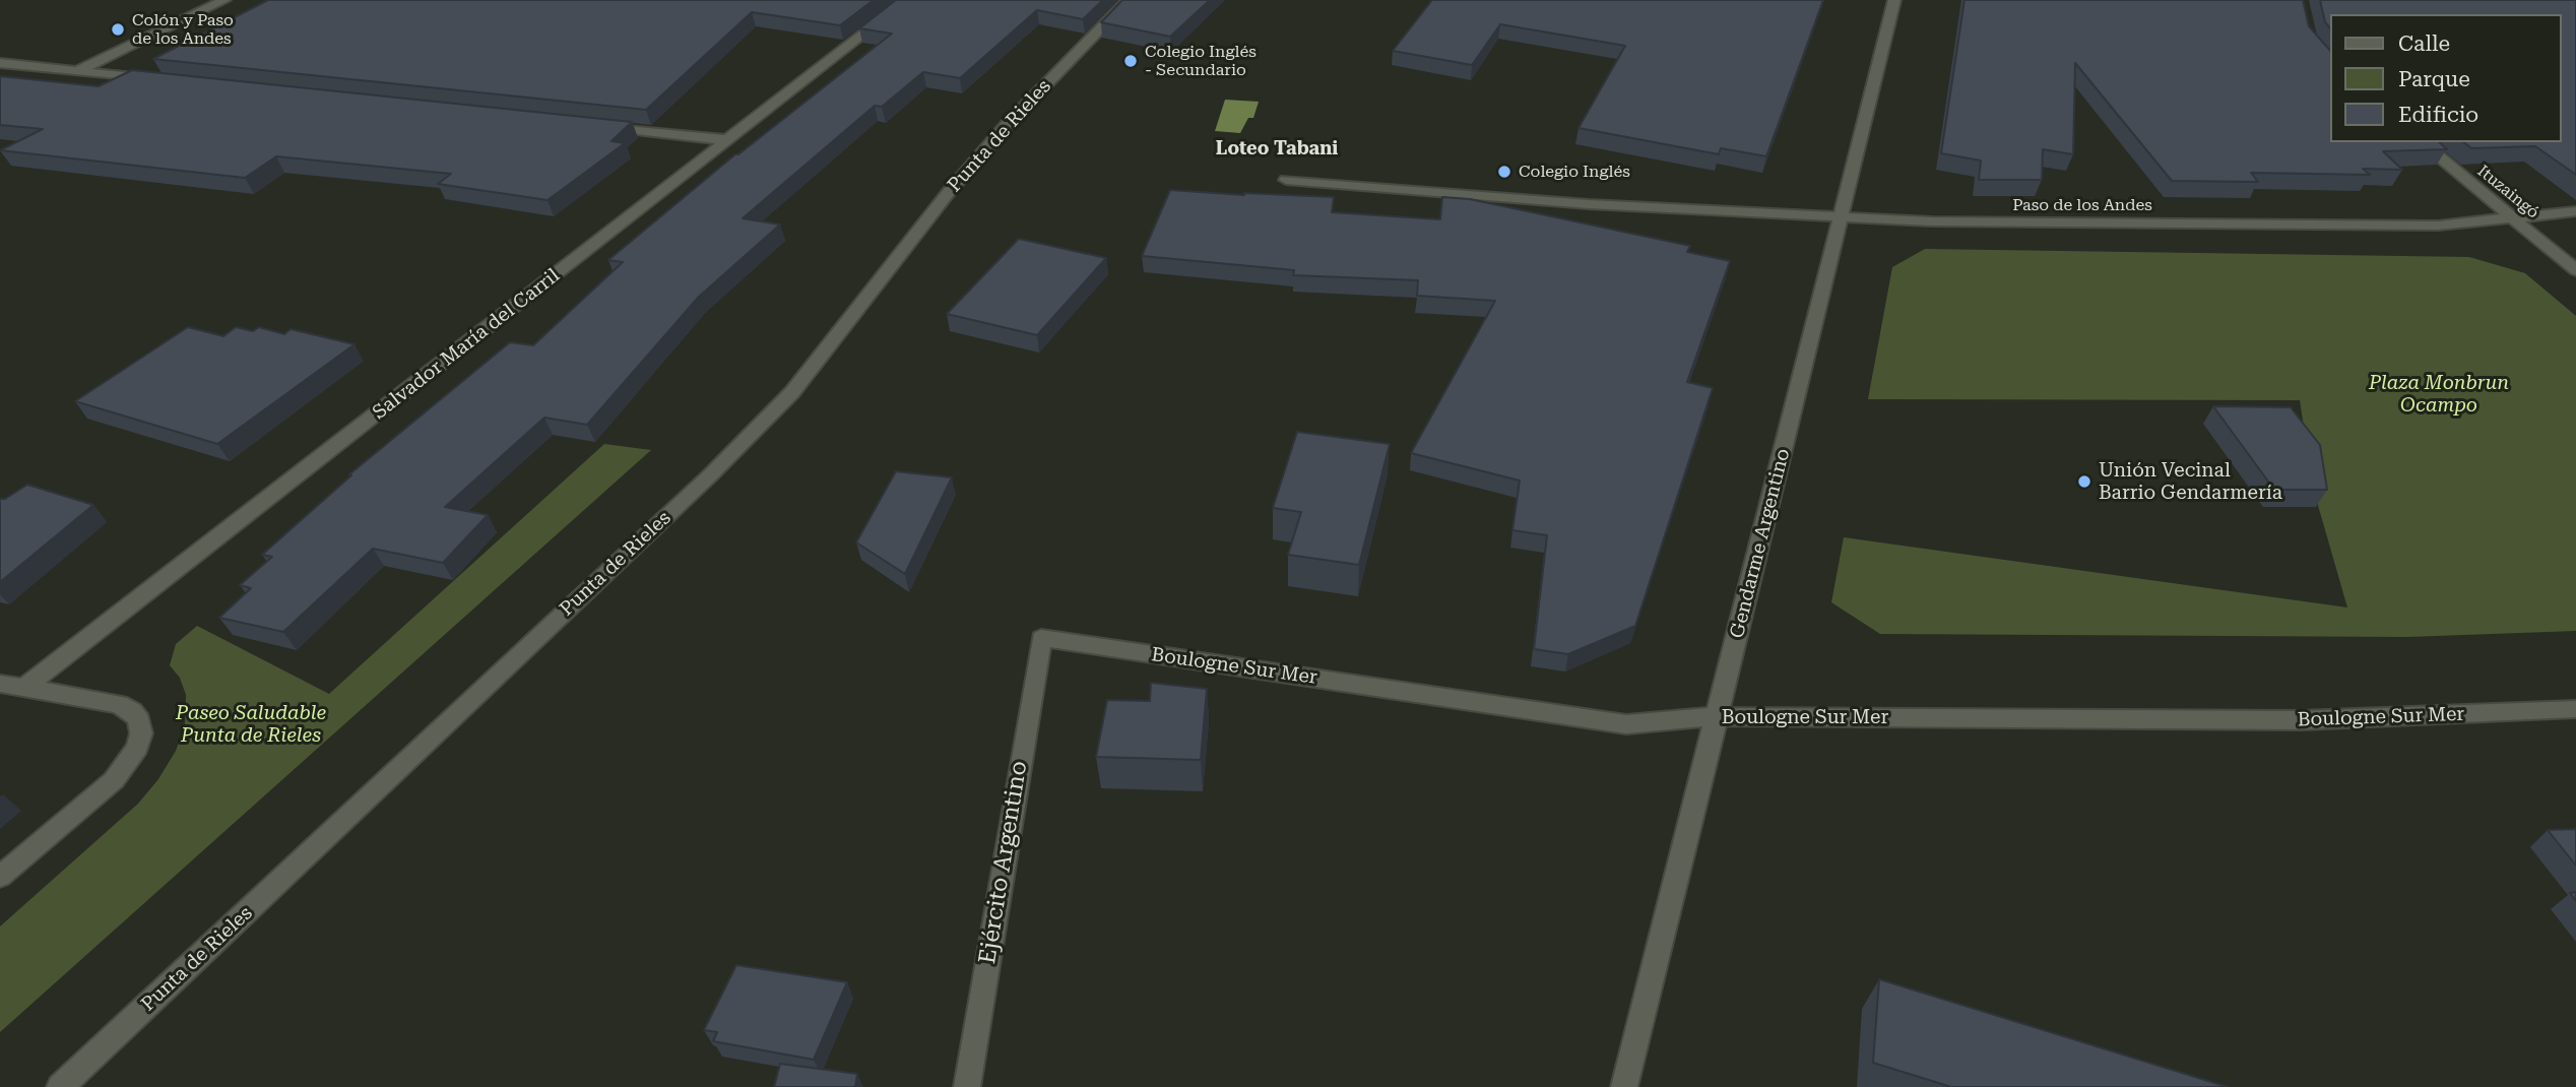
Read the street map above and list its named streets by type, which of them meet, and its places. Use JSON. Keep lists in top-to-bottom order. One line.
{"streets":{"street":["Punta de Rieles","Ituzaingó","Paso de los Andes","Salvador María del Carril","Gendarme Argentino","Boulogne Sur Mer","Ejército Argentino"]},"crossings":[["Ituzaingó","Paso de los Andes"],["Paso de los Andes","Gendarme Argentino"],["Gendarme Argentino","Boulogne Sur Mer"],["Boulogne Sur Mer","Ejército Argentino"]],"districts":["Loteo Tabani"],"parks":["Plaza Monbrun Ocampo","Paseo Saludable Punta de Rieles"],"places":["Colón y Paso de los Andes","Colegio Inglés - Secundario","Colegio Inglés","Unión Vecinal Barrio Gendarmería"],"legend":["Calle","Parque","Edificio"]}
